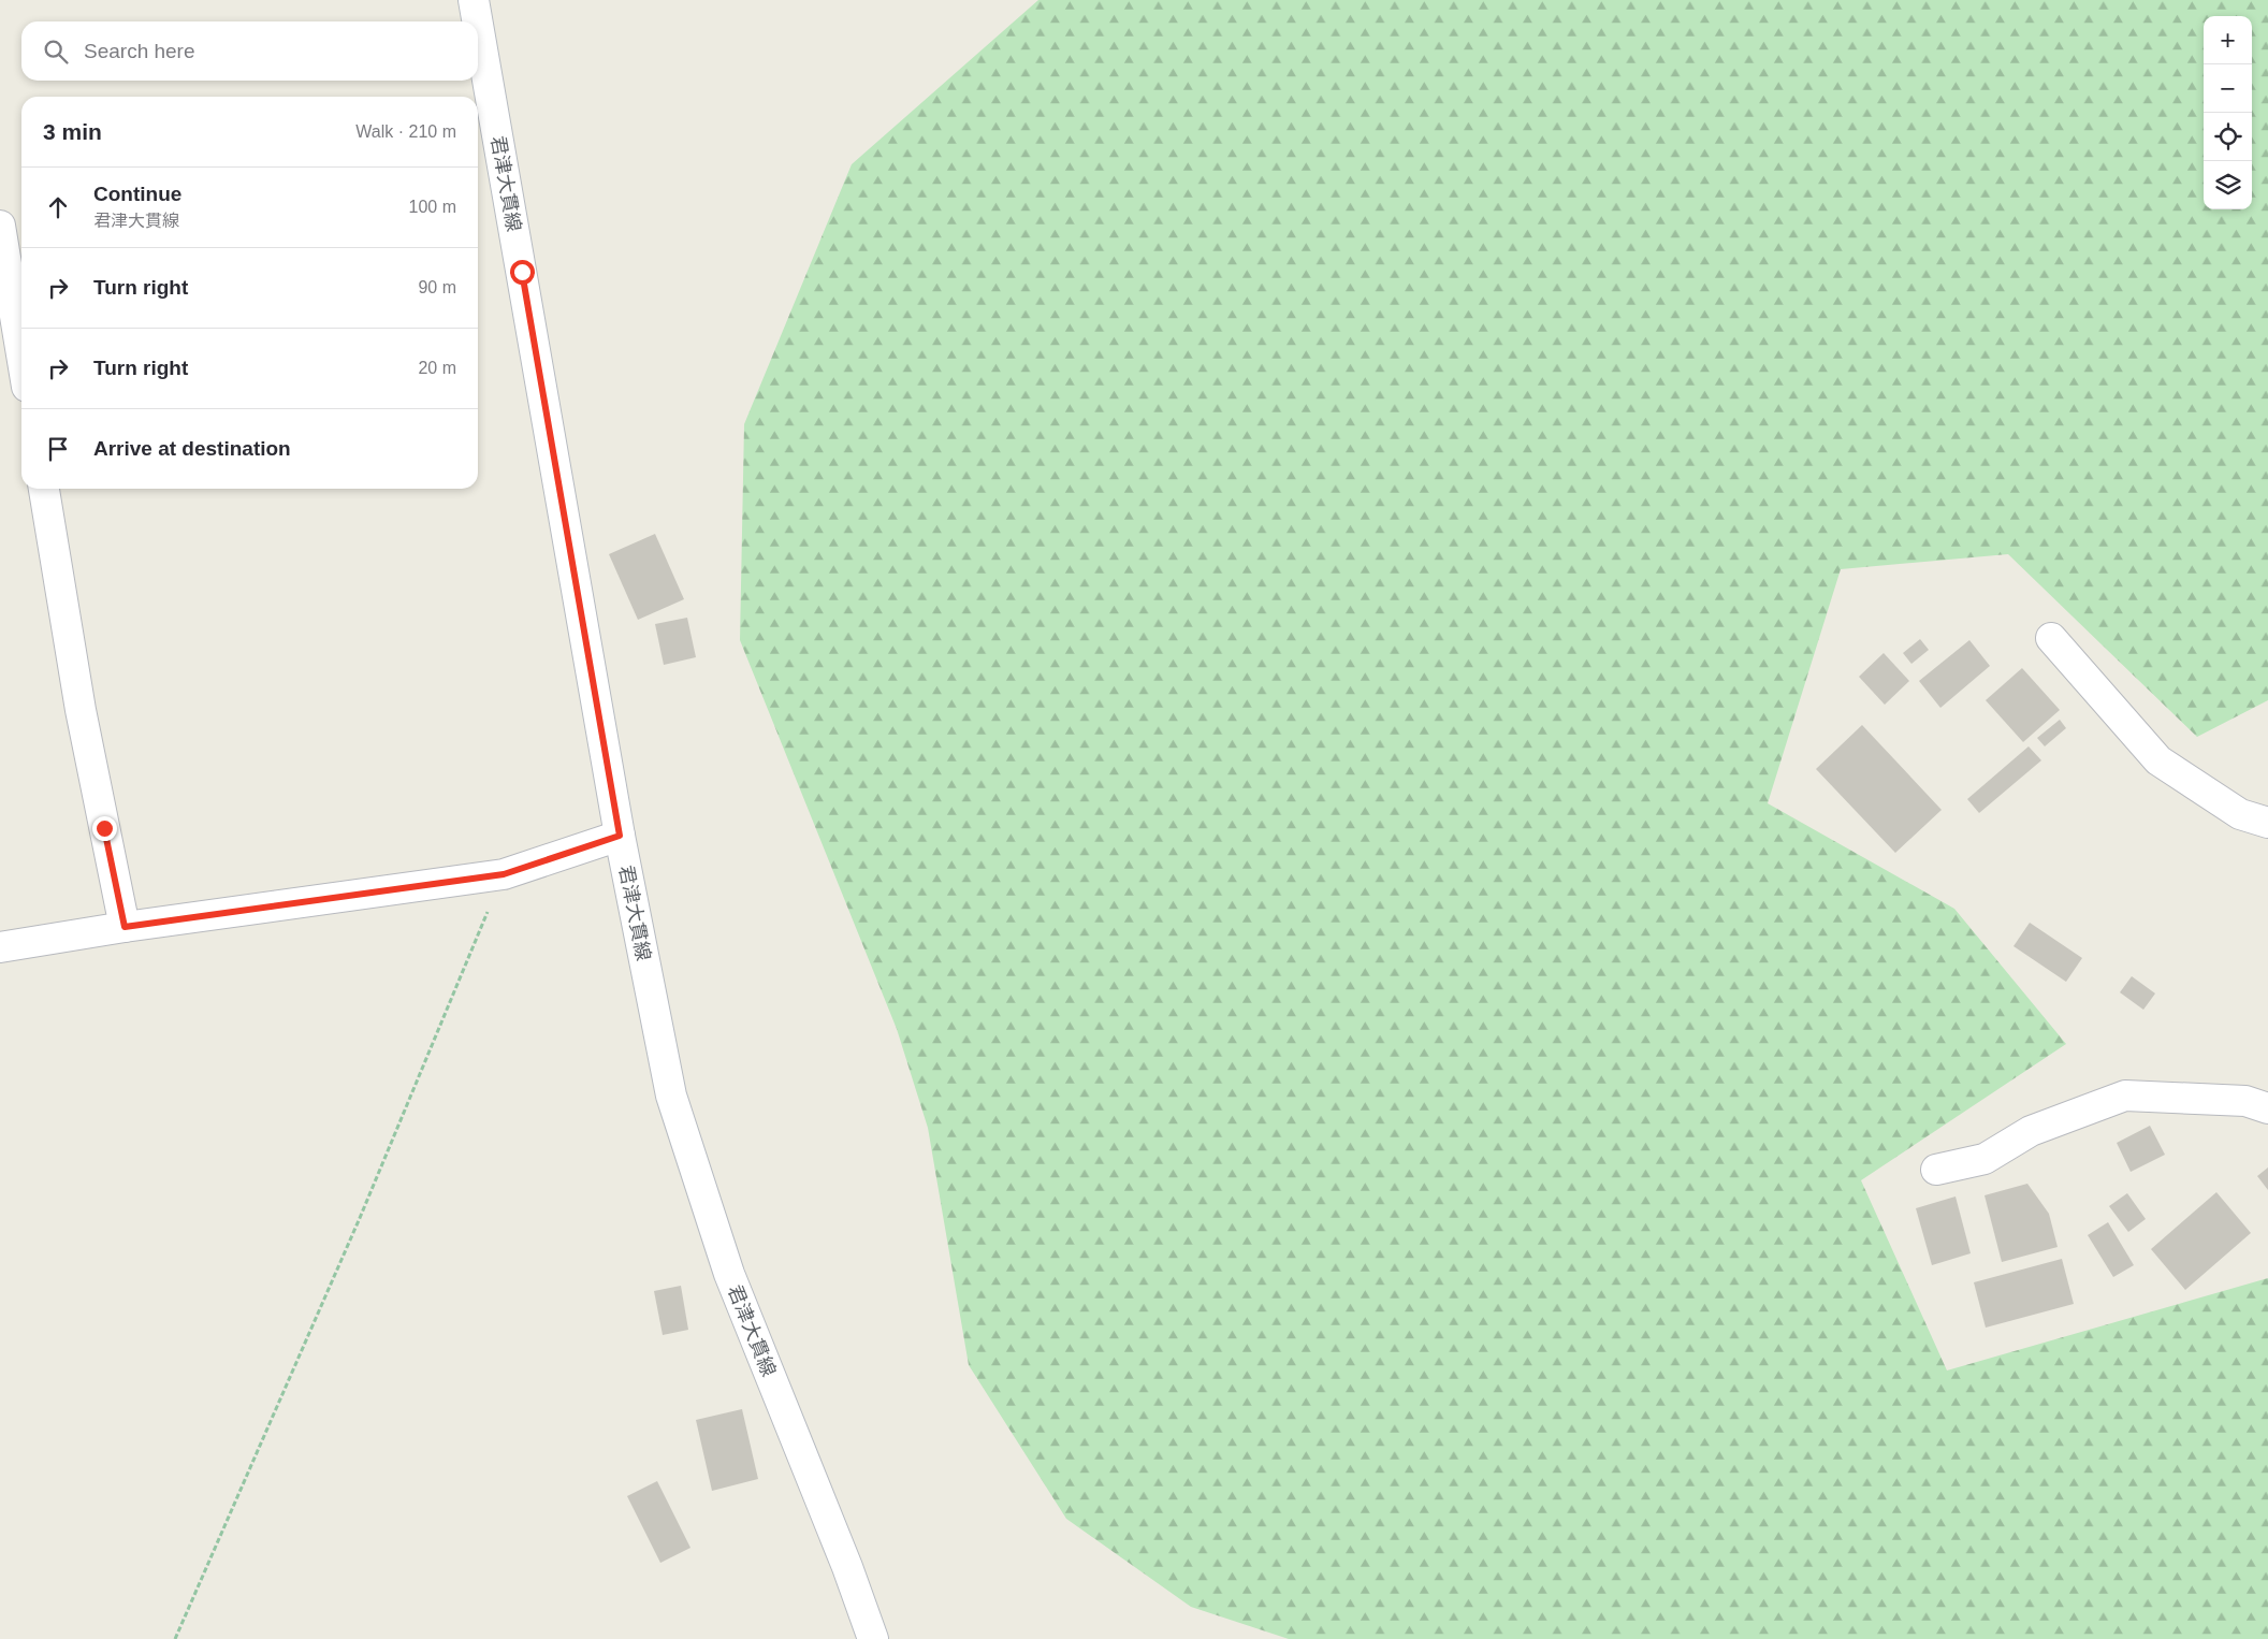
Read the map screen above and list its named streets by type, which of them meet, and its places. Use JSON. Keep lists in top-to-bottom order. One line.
{"streets":{"street":["君津大貫線"]},"page":{"map_buttons":["+","−"],"search":"Search here","heading":["3 min","Walk · 210 m"],"list":[["Continue","君津大貫線","100 m"],["Turn right","90 m"],["Turn right","20 m"],"Arrive at destination"]}}
